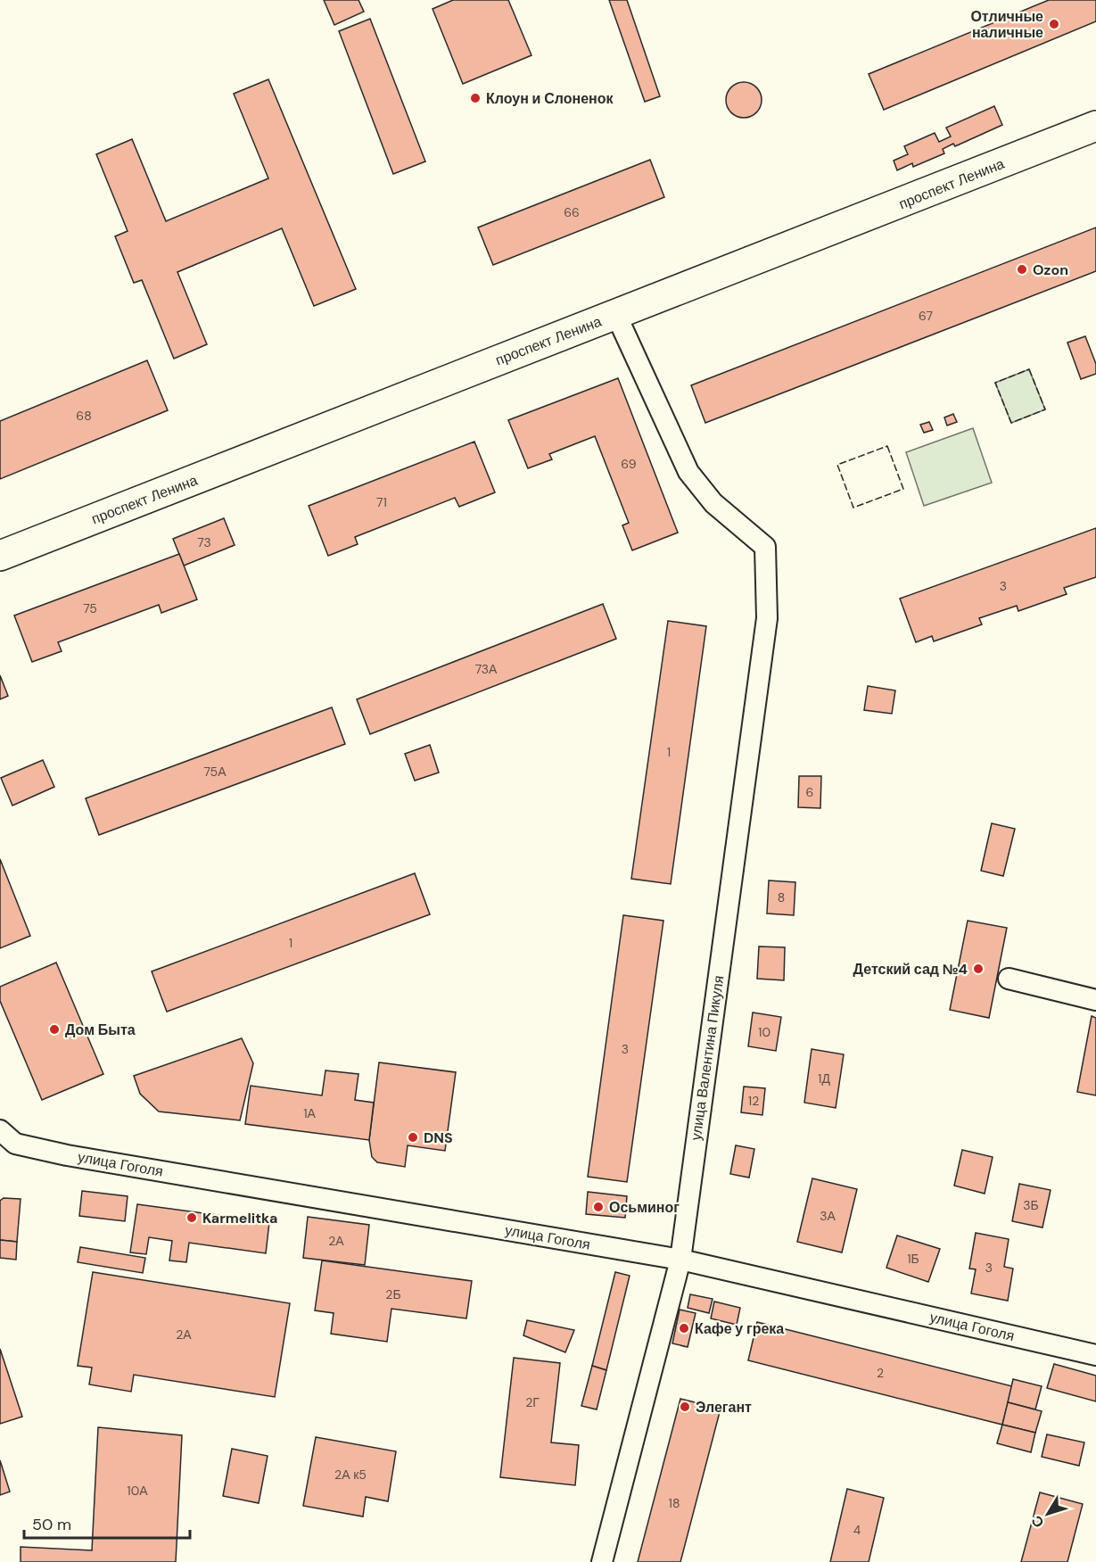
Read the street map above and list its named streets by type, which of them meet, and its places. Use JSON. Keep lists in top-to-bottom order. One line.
{"streets":{"main road":["проспект Ленина"],"street":["улица Валентина Пикуля","улица Гоголя"]},"crossings":[["проспект Ленина","улица Валентина Пикуля"],["улица Валентина Пикуля","улица Гоголя"]],"places":["Отличные наличные","Клоун и Слоненок","Ozon","Детский сад №4","Дом Быта","DNS","Осьминог","Karmelitka","Кафе у грека","Элегант"],"house_numbers":["66","67","68","69","71","73","3","75","73А","1","75А","6","8","1","10","3","1Д","12","1А","3Б","3А","2А","1Б","3","2Б","2А","2","2Г","2А к5","10А","18","4"],"scale_bar":"50 m","north":"bottom left"}
